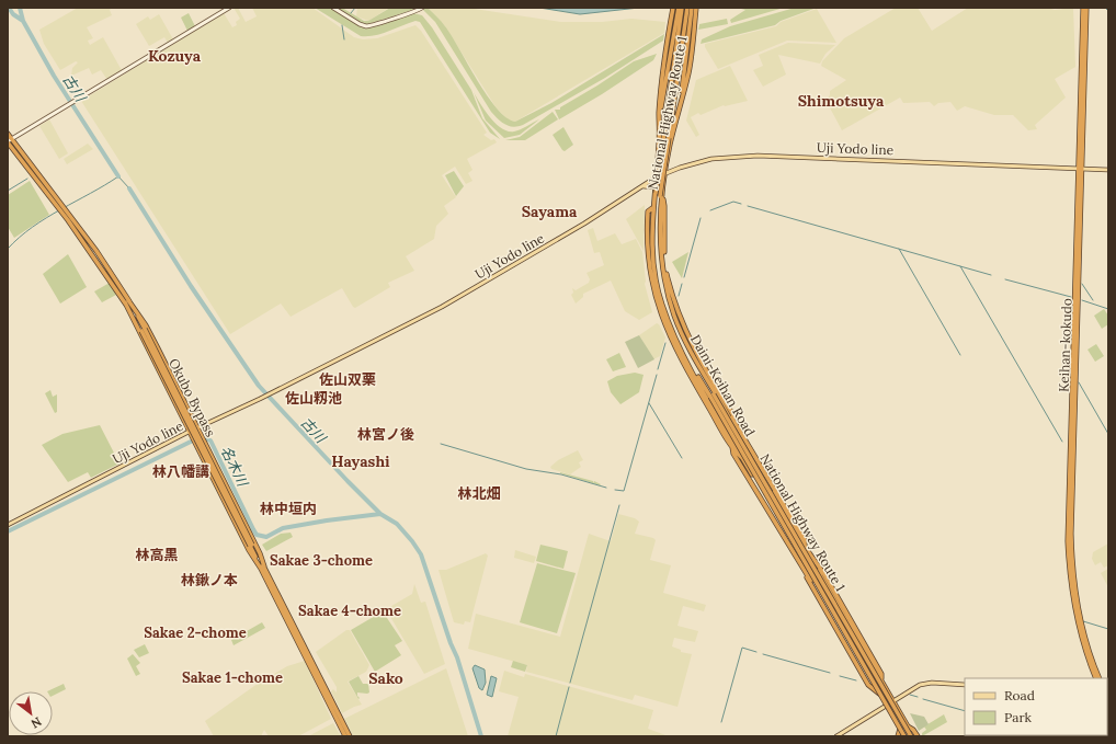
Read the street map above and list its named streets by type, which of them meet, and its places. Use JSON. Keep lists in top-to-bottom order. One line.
{"streets":{"highway":["National Highway Route 1","Keihan-kokudo","Daini-Keihan Road","Okubo Bypass"],"main road":["Uji Yodo line"]},"crossings":[["National Highway Route 1","Uji Yodo line"],["National Highway Route 1","Daini-Keihan Road"],["Uji Yodo line","Keihan-kokudo"]],"districts":["Kozuya","Shimotsuya","Sayama","佐山双栗","佐山籾池","林宮ノ後","Hayashi","林八幡講","林北畑","林中垣内","林高黒","Sakae 3-chome","林鍬ノ本","Sakae 4-chome","Sakae 2-chome","Sakae 1-chome","Sako"],"water":["古川","名木川"],"legend":["Road","Park"],"north":"bottom right"}
